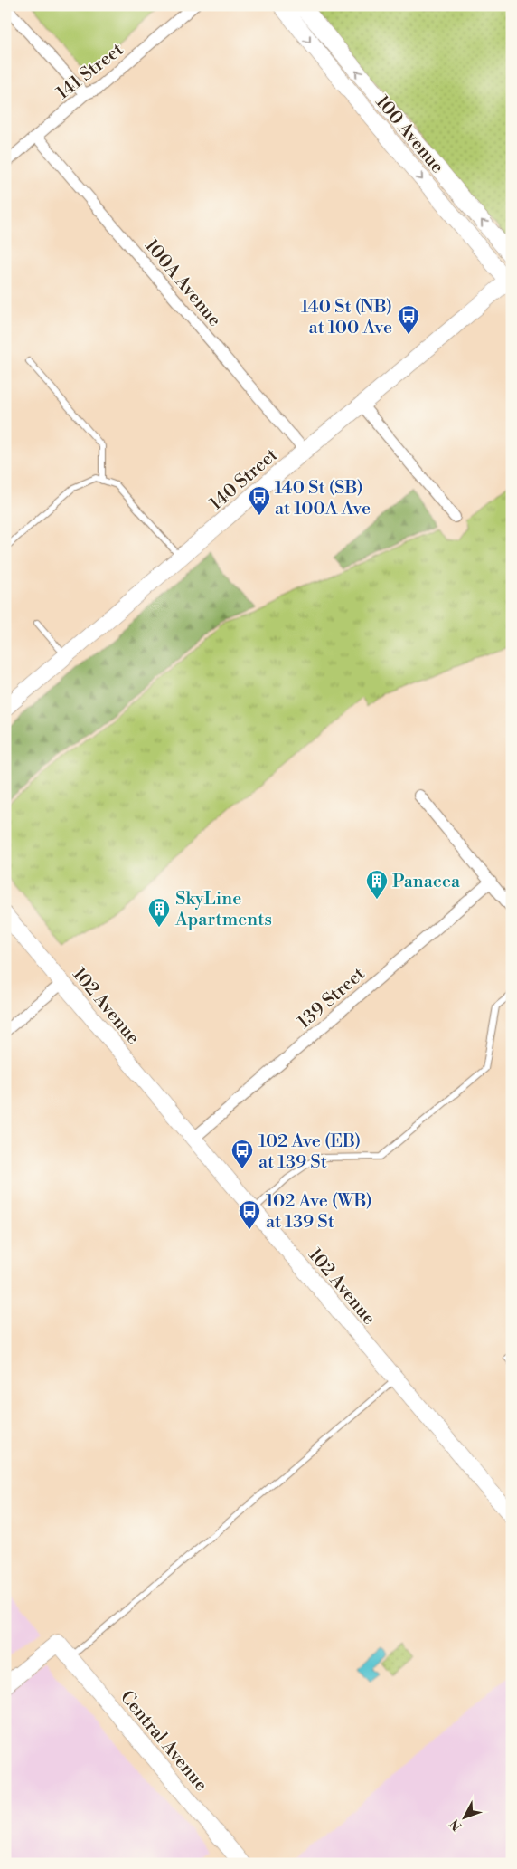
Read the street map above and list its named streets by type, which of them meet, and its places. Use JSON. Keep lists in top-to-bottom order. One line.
{"streets":{"main road":["100 Avenue","140 Street","102 Avenue","Central Avenue"],"street":["141 Street","100A Avenue","139 Street"]},"crossings":[["141 Street","100A Avenue"],["100 Avenue","140 Street"],["100A Avenue","140 Street"],["139 Street","102 Avenue"]],"places":{"bus stop":["140 St (NB) at 100 Ave","140 St (SB) at 100A Ave","102 Ave (EB) at 139 St","102 Ave (WB) at 139 St"],"building":["Panacea","SkyLine Apartments"]},"north":"bottom left"}
